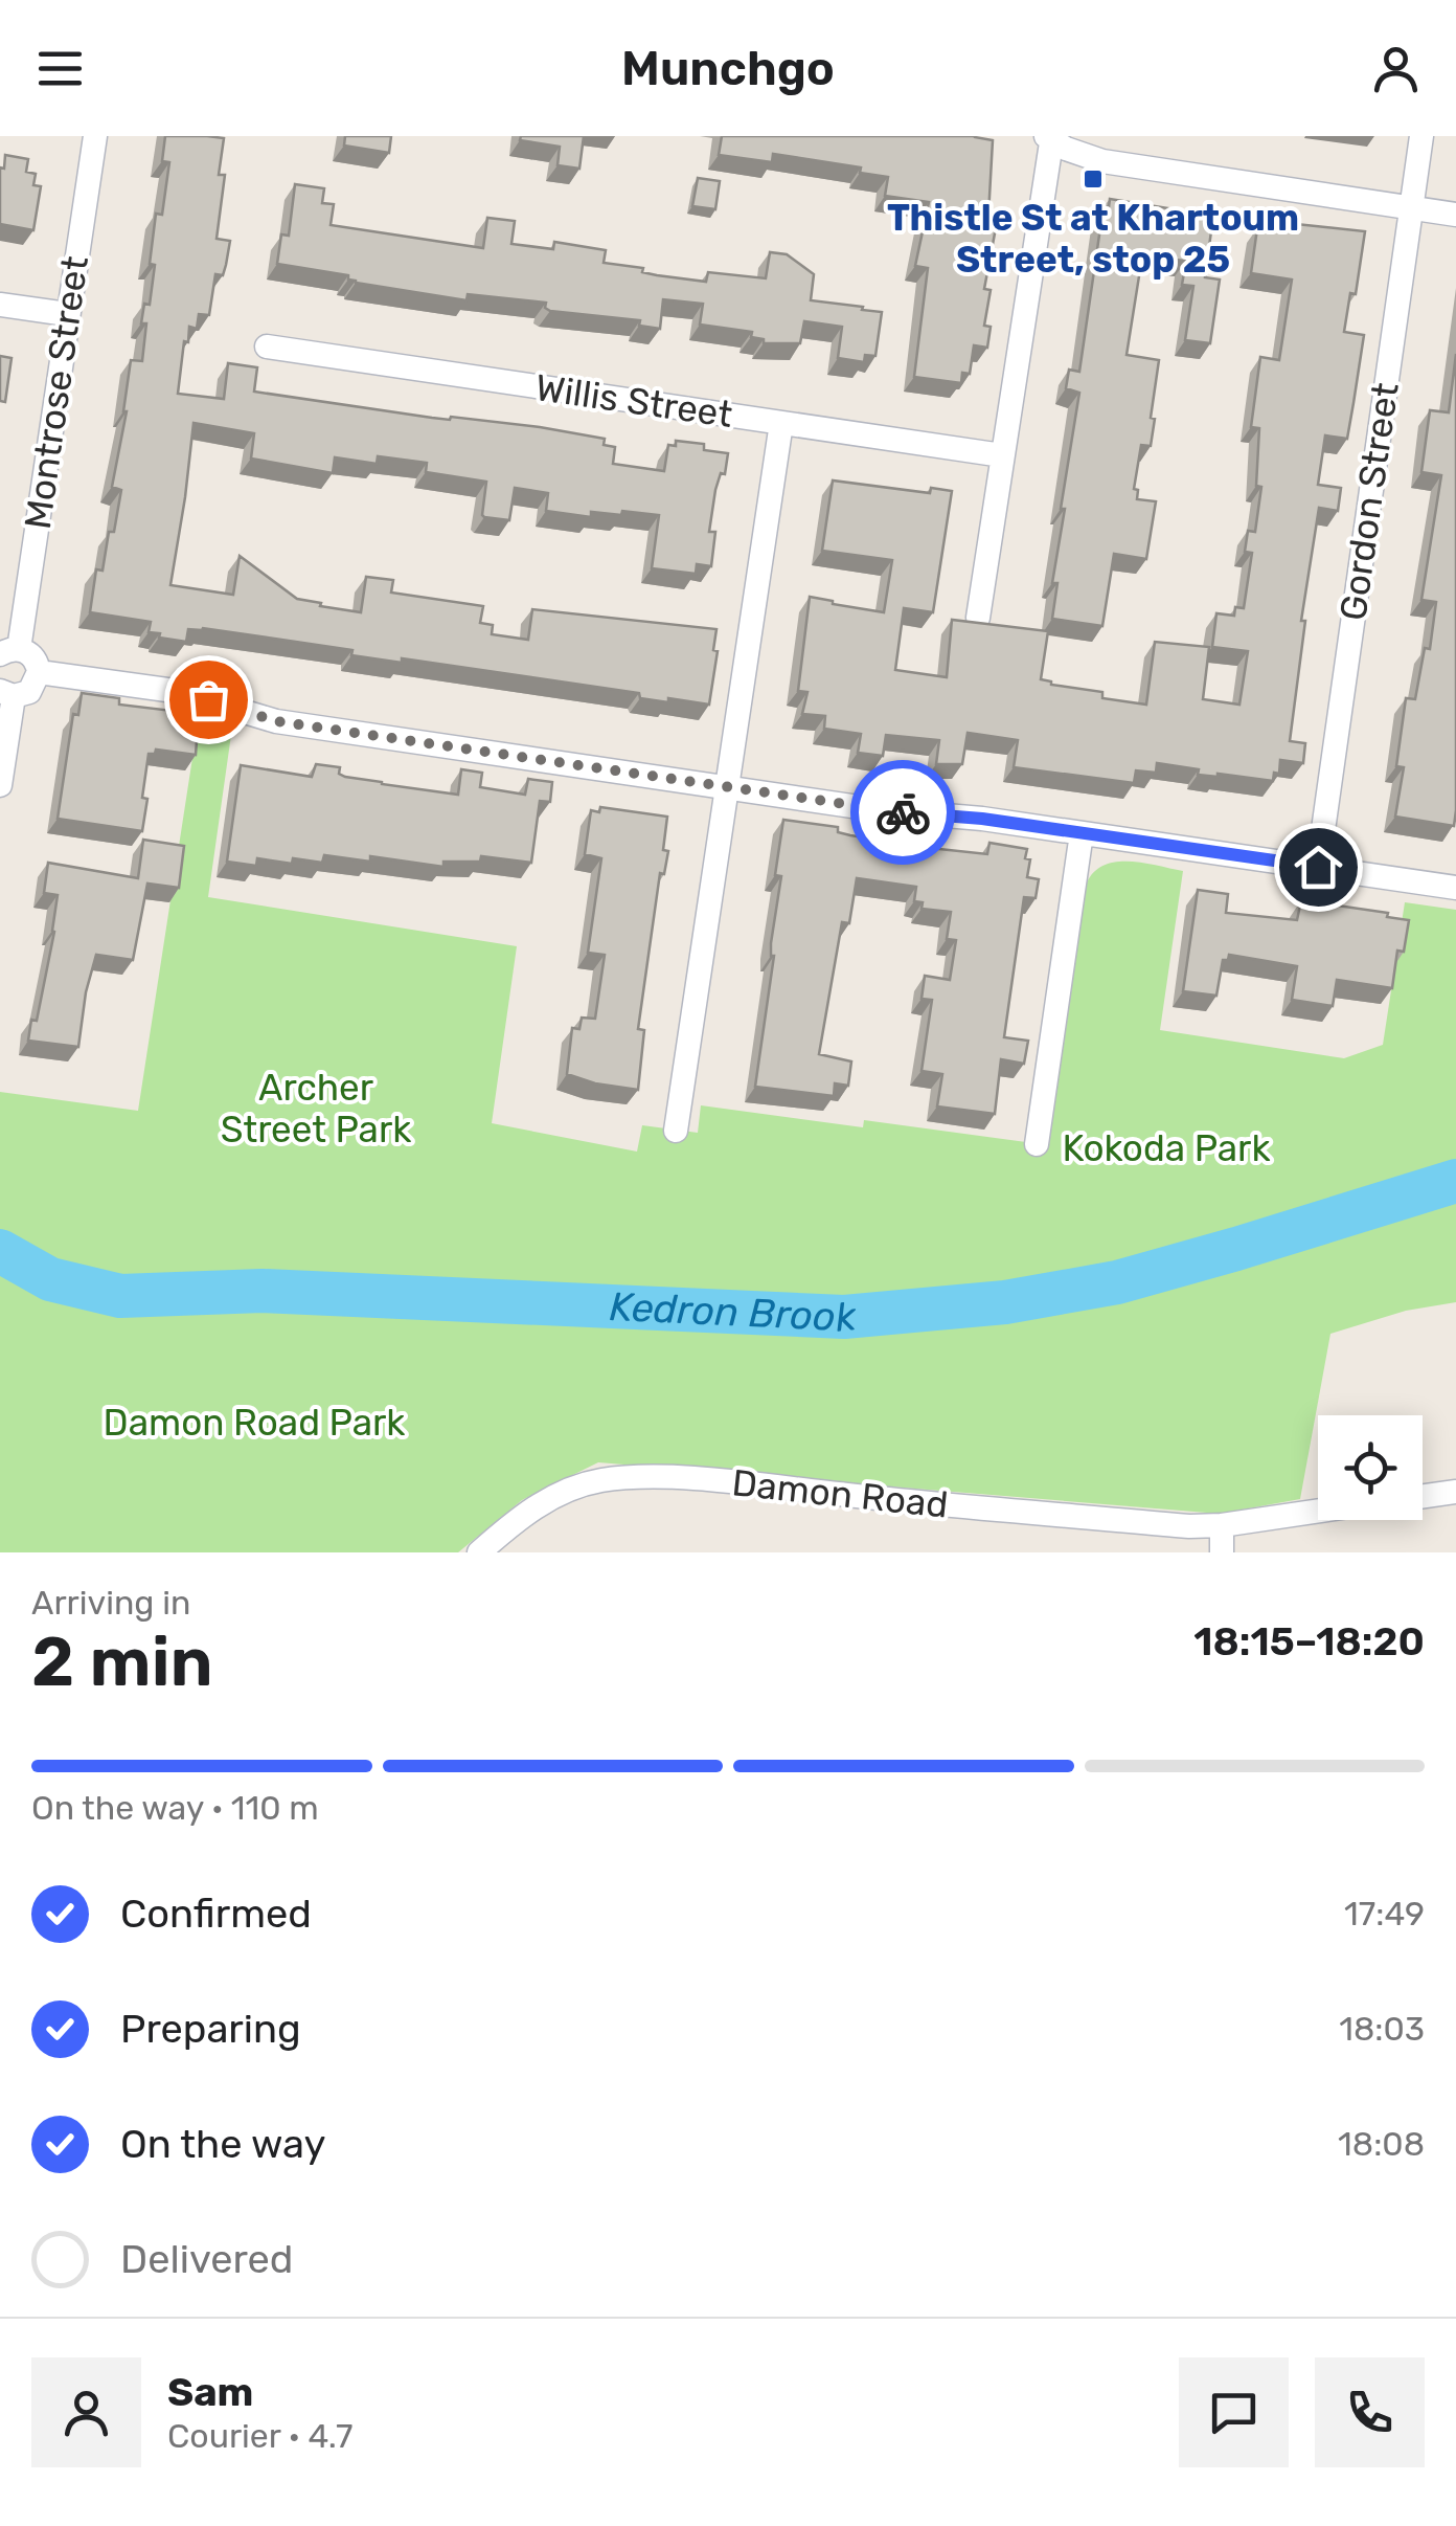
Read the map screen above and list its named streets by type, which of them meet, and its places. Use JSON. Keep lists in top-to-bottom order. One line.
{"streets":{"street":["Montrose Street","Willis Street","Gordon Street","Damon Road"]},"water":["Kedron Brook"],"parks":["Archer Street Park","Kokoda Park","Damon Road Park"],"places":{"transit":["Thistle St at Khartoum Street, stop 25"]},"page":{"header":"Munchgo","heading":["2 min","Arriving in","18:15–18:20"],"panel":["Sam","Courier · 4.7"],"bar":"On the way · 110 m","list":[["Confirmed","17:49"],["Preparing","18:03"],["On the way","18:08"],"Delivered"]}}
